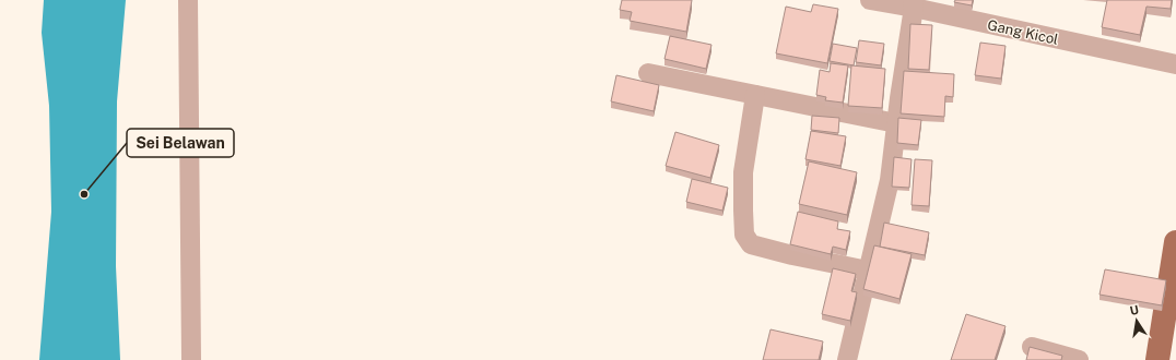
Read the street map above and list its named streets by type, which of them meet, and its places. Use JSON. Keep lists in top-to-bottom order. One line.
{"streets":{"street":["Gang Kicol"]},"places":["Sei Belawan"],"north":"top"}
